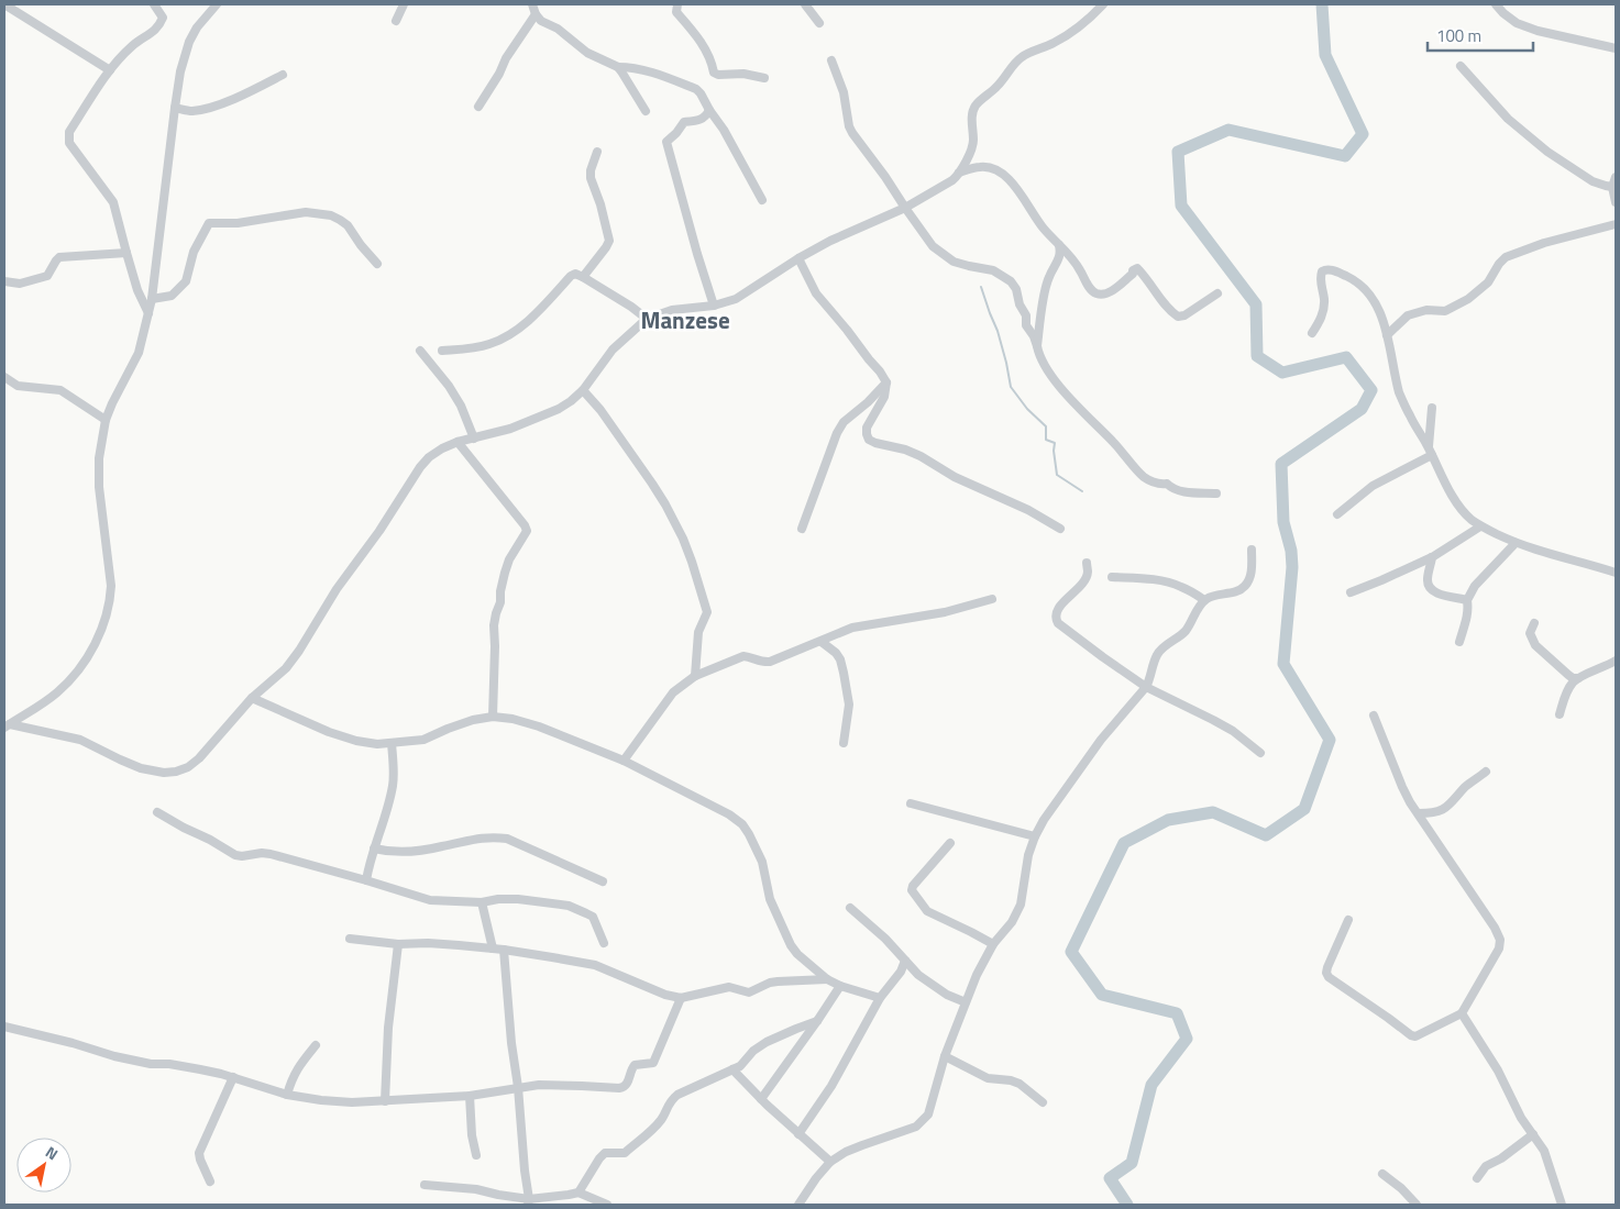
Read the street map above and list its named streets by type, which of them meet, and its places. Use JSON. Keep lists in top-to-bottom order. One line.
{"districts":["Manzese"],"scale_bar":"100 m","north":"top right"}
